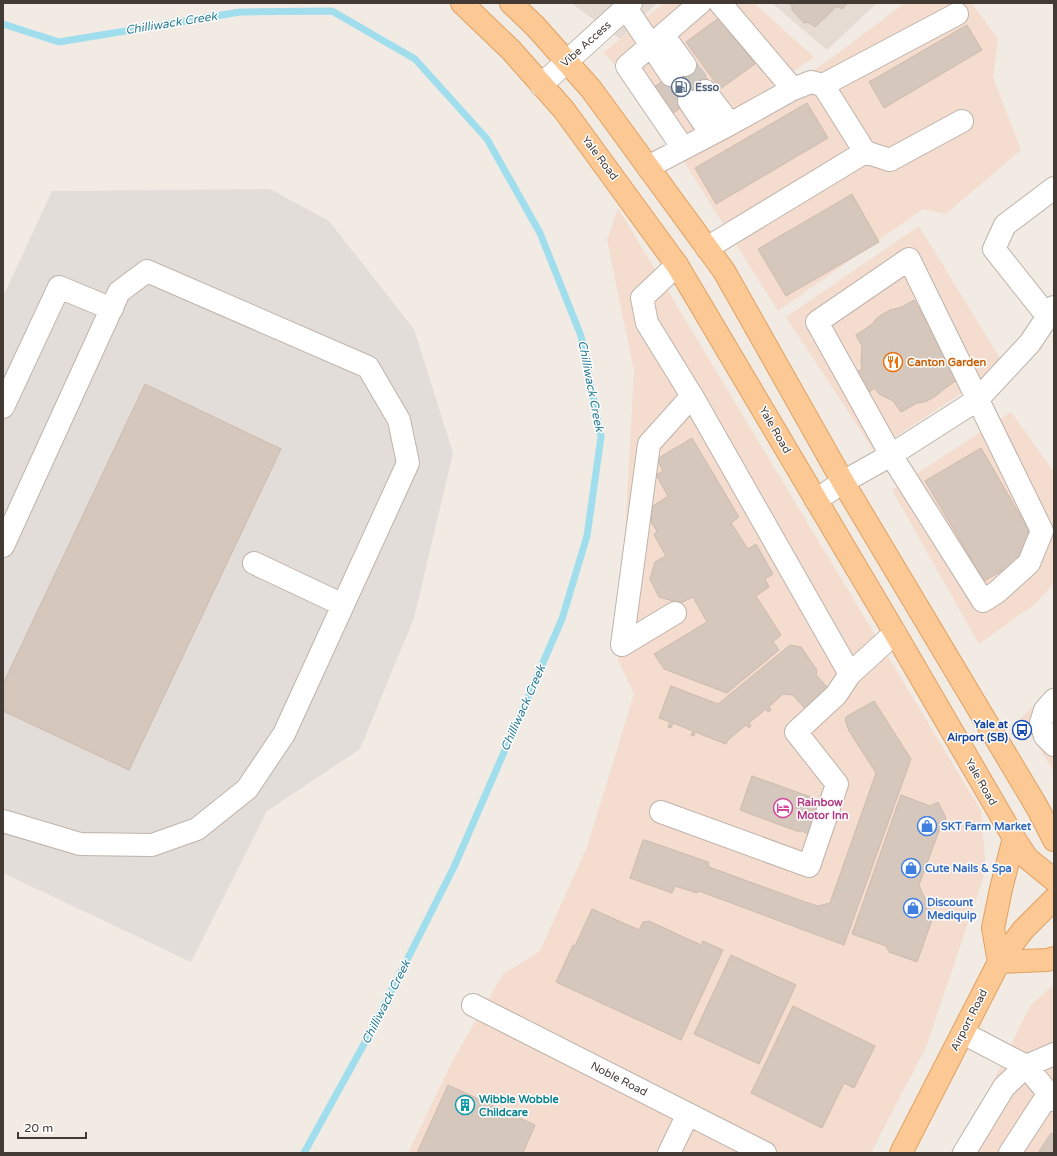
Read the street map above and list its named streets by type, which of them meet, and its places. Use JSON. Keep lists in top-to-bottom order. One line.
{"streets":{"main road":["Yale Road","Airport Road"],"street":["Vibe Access","Noble Road"]},"crossings":[["Vibe Access","Yale Road"]],"water":["Chilliwack Creek"],"places":{"fuel station":["Esso"],"restaurant":["Canton Garden"],"bus stop":["Yale at Airport (SB)"],"hotel":["Rainbow Motor Inn"],"shop":["SKT Farm Market","Cute Nails & Spa","Discount Mediquip"],"building":["Wibble Wobble Childcare"]},"scale_bar":"20 m"}
